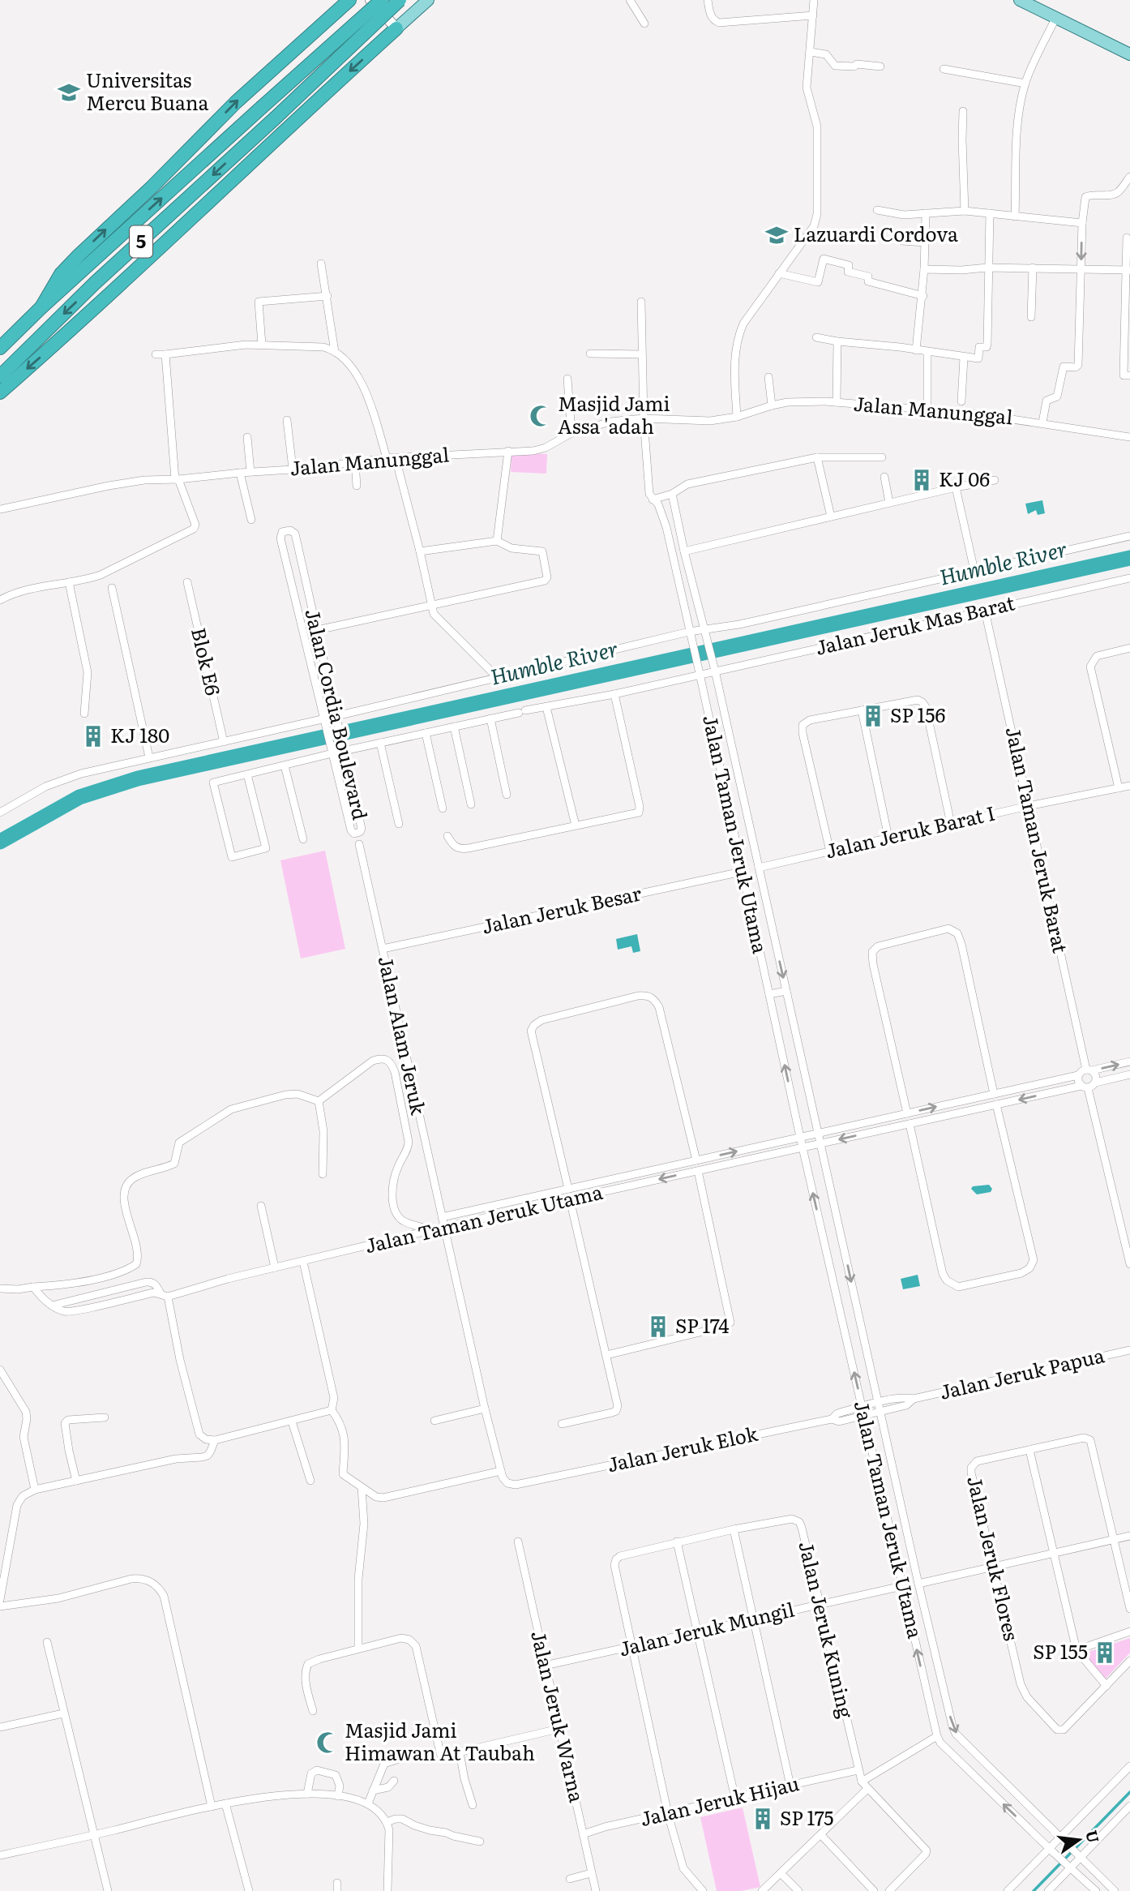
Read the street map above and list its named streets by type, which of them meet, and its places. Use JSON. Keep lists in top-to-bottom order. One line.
{"streets":{"highway":["5"],"street":["Jalan Manunggal","Jalan Jeruk Mas Barat","Blok E6","Jalan Cordia Boulevard","Jalan Jeruk Barat I","Jalan Taman Jeruk Utama","Jalan Taman Jeruk Barat","Jalan Jeruk Besar","Jalan Alam Jeruk","Jalan Jeruk Papua","Jalan Jeruk Elok","Jalan Jeruk Flores","Jalan Jeruk Mungil","Jalan Jeruk Kuning","Jalan Jeruk Warna","Jalan Jeruk Hijau"]},"crossings":[["Jalan Manunggal","Jalan Taman Jeruk Utama"],["Jalan Jeruk Mas Barat","Jalan Cordia Boulevard"],["Jalan Jeruk Mas Barat","Jalan Taman Jeruk Utama"],["Jalan Jeruk Mas Barat","Jalan Taman Jeruk Barat"],["Jalan Jeruk Barat I","Jalan Taman Jeruk Utama"],["Jalan Jeruk Barat I","Jalan Taman Jeruk Barat"],["Jalan Taman Jeruk Utama","Jalan Taman Jeruk Barat"],["Jalan Taman Jeruk Utama","Jalan Jeruk Besar"],["Jalan Taman Jeruk Utama","Jalan Alam Jeruk"],["Jalan Taman Jeruk Utama","Jalan Jeruk Papua"],["Jalan Taman Jeruk Utama","Jalan Jeruk Elok"],["Jalan Taman Jeruk Utama","Jalan Jeruk Mungil"],["Jalan Jeruk Besar","Jalan Alam Jeruk"],["Jalan Jeruk Papua","Jalan Jeruk Elok"],["Jalan Jeruk Mungil","Jalan Jeruk Kuning"],["Jalan Jeruk Mungil","Jalan Jeruk Warna"],["Jalan Jeruk Kuning","Jalan Jeruk Hijau"],["Jalan Jeruk Warna","Jalan Jeruk Hijau"]],"water":["Humble River"],"places":{"school or university":["Universitas Mercu Buana","Lazuardi Cordova"],"mosque":["Masjid Jami Assa 'adah","Masjid Jami Himawan At Taubah"],"building":["KJ 06","SP 156","KJ 180","SP 174","SP 155","SP 175"]},"north":"right"}
